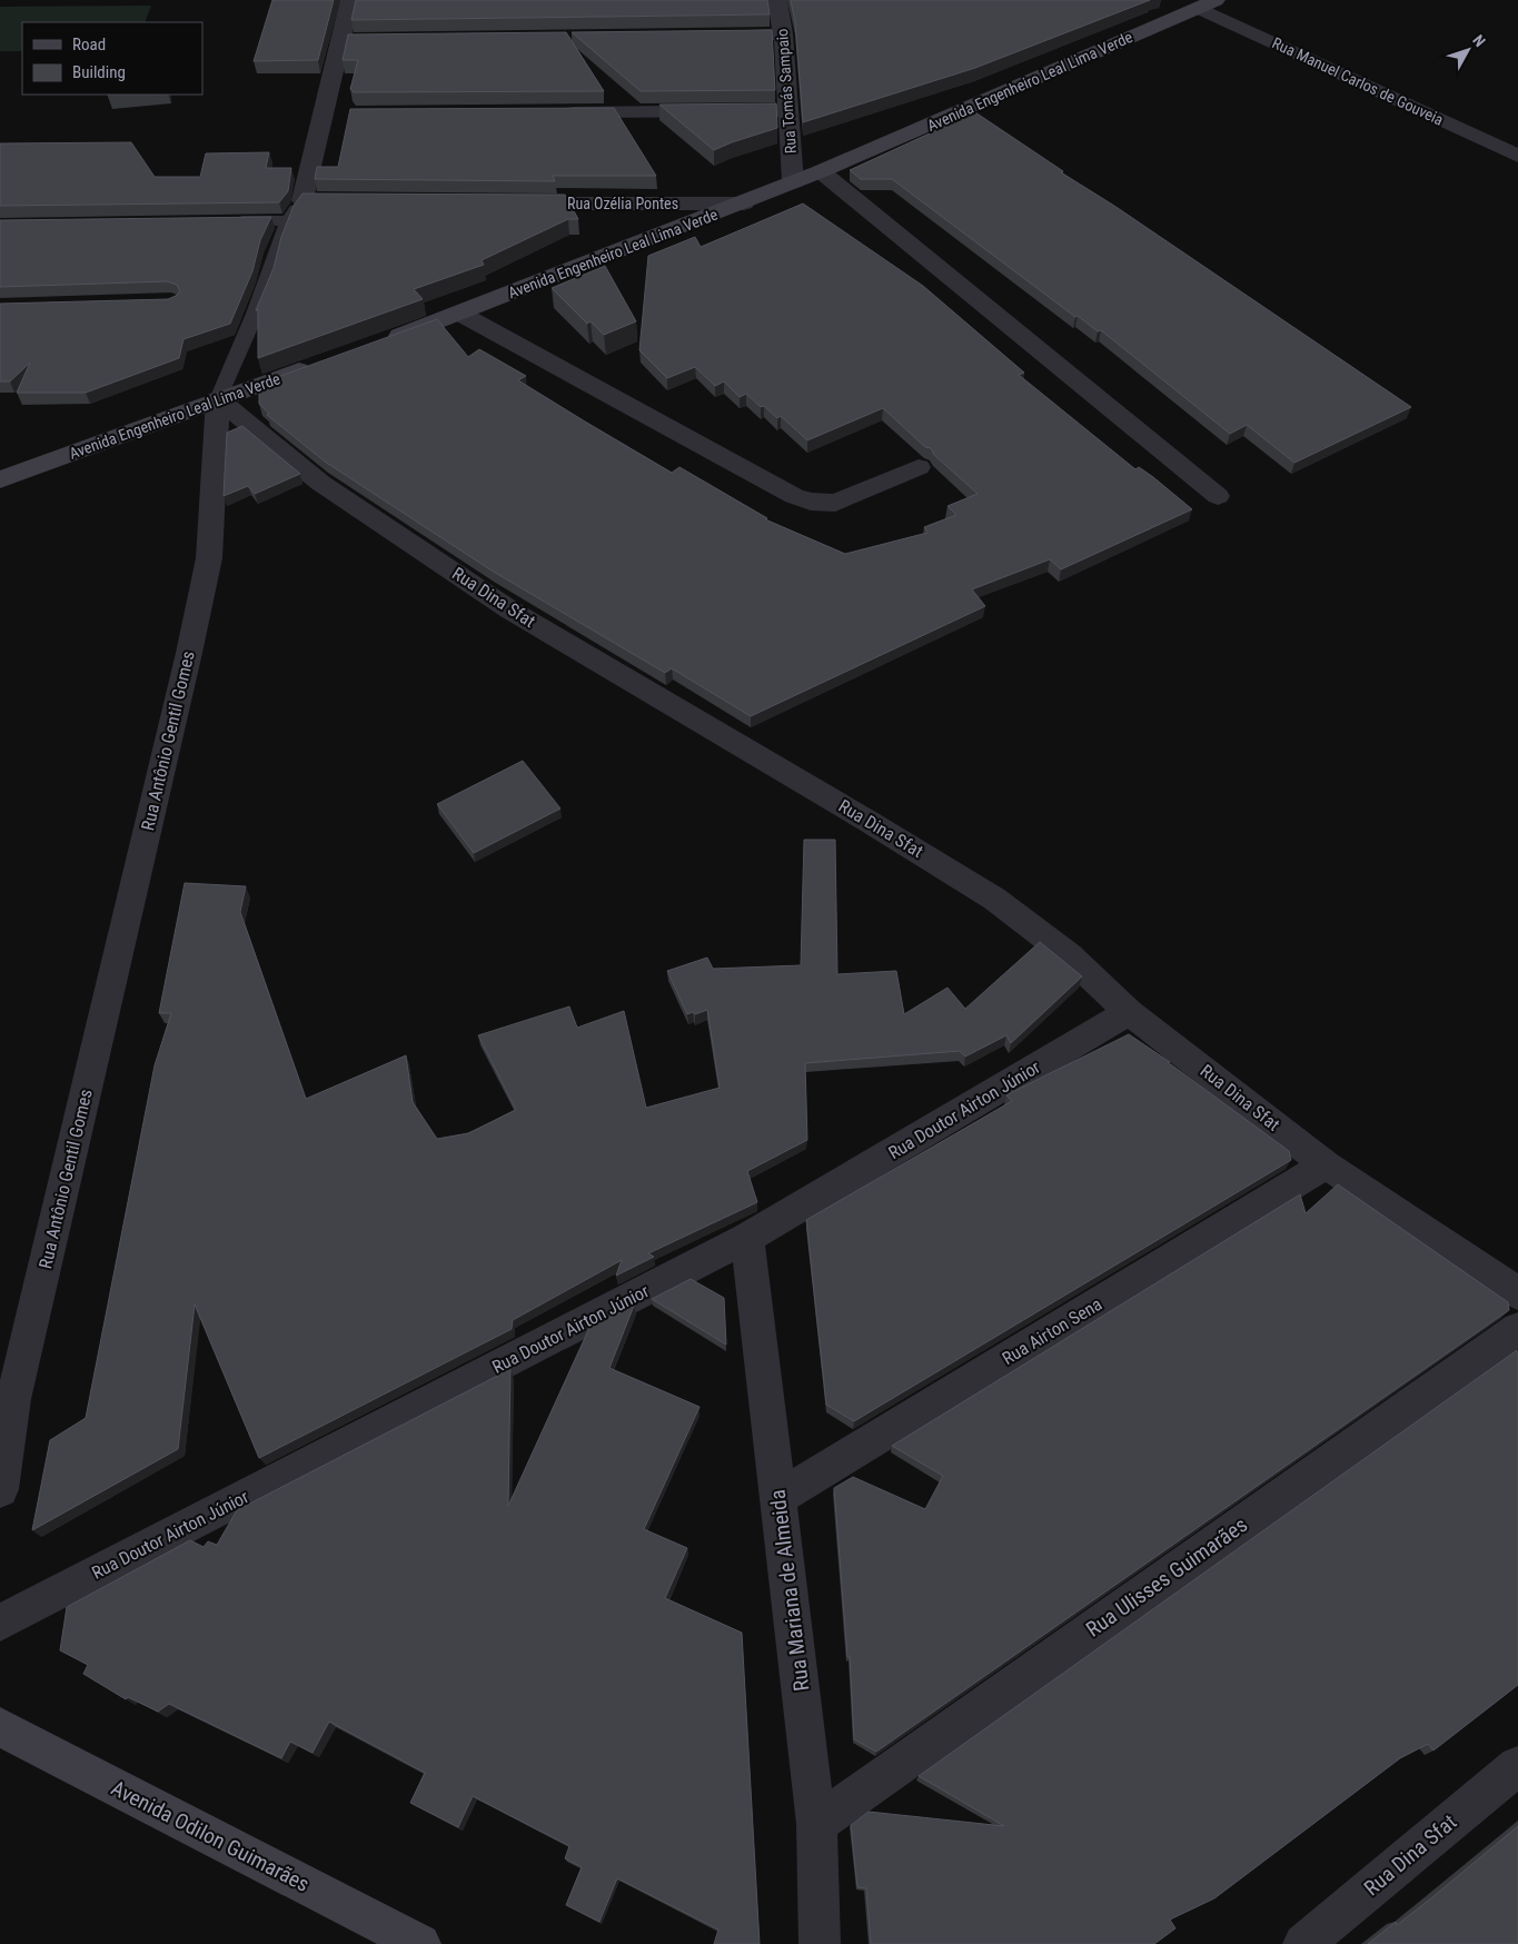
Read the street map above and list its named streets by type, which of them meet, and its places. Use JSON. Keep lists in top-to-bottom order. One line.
{"streets":{"street":["Avenida Engenheiro Leal Lima Verde","Rua Manuel Carlos de Gouveia","Rua Tomás Sampaio","Rua Ozélia Pontes","Rua Dina Sfat","Rua Antônio Gentil Gomes","Rua Doutor Airton Júnior","Rua Airton Sena","Rua Ulisses Guimarães","Rua Mariana de Almeida","Avenida Odilon Guimarães"]},"crossings":[["Avenida Engenheiro Leal Lima Verde","Rua Manuel Carlos de Gouveia"],["Avenida Engenheiro Leal Lima Verde","Rua Tomás Sampaio"],["Avenida Engenheiro Leal Lima Verde","Rua Ozélia Pontes"],["Avenida Engenheiro Leal Lima Verde","Rua Dina Sfat"],["Avenida Engenheiro Leal Lima Verde","Rua Antônio Gentil Gomes"],["Rua Dina Sfat","Rua Antônio Gentil Gomes"],["Rua Dina Sfat","Rua Doutor Airton Júnior"],["Rua Dina Sfat","Rua Airton Sena"],["Rua Doutor Airton Júnior","Rua Mariana de Almeida"],["Rua Airton Sena","Rua Mariana de Almeida"],["Rua Ulisses Guimarães","Rua Mariana de Almeida"]],"legend":["Road","Building"],"north":"top right"}
